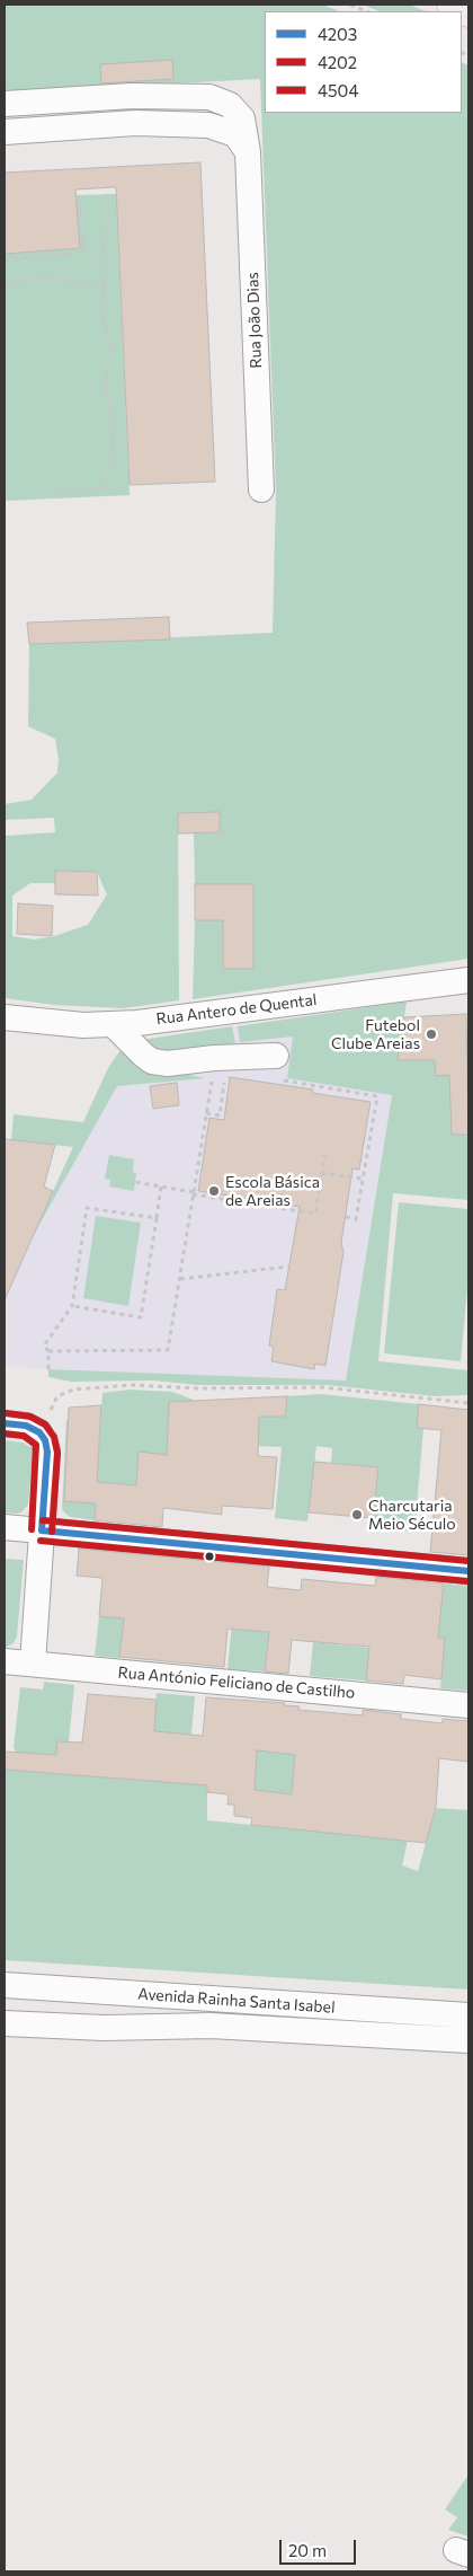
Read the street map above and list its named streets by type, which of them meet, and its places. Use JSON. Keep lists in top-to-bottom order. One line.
{"streets":{"street":["Rua João Dias","Rua Antero de Quental","Rua António Feliciano de Castilho","Avenida Rainha Santa Isabel"]},"places":["Futebol Clube Areias","Escola Básica de Areias","Charcutaria Meio Século"],"lines":["transit line 4504","transit line 4203","transit line 4202"],"legend":["4203","4202","4504"],"scale_bar":"20 m"}
